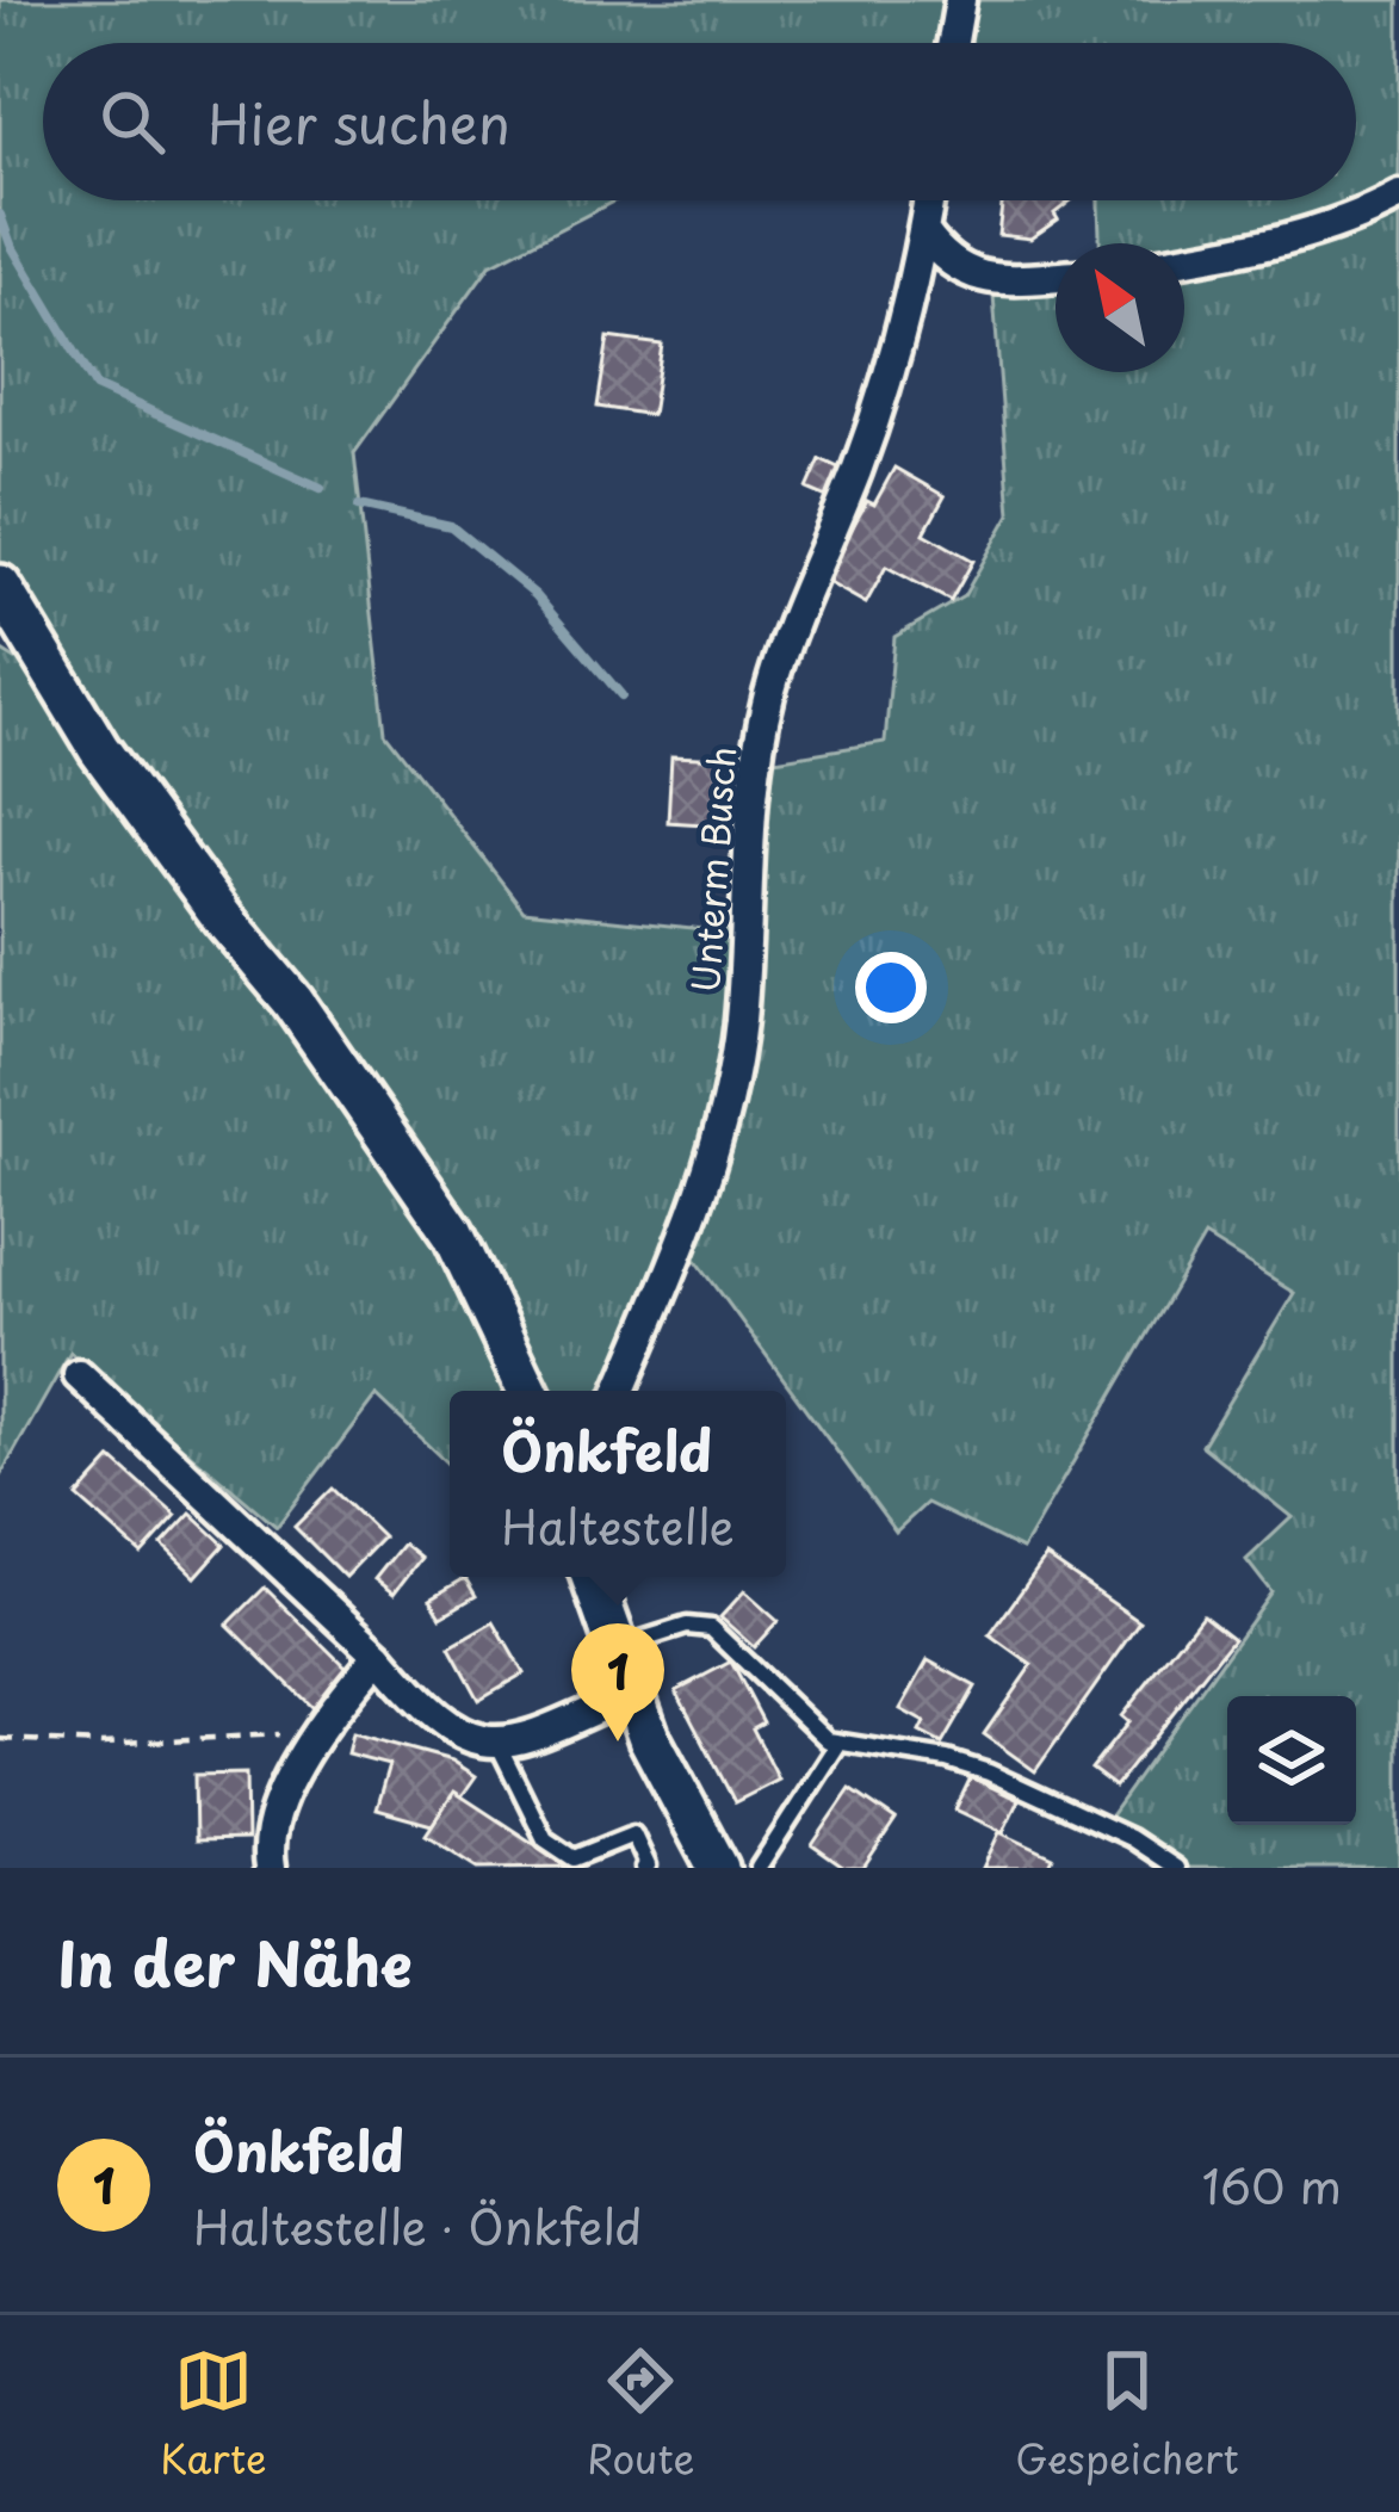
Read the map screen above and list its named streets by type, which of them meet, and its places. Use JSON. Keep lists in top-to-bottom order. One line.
{"streets":{"street":["Unterm Busch"]},"north":"top left","page":{"search":"Hier suchen","popup":["Önkfeld","Haltestelle"],"pins":"1","heading":"In der Nähe","list":[{"mark":"1","name":"Önkfeld","note":"Haltestelle · Önkfeld","value":"160 m"}],"nav":["Karte","Route","Gespeichert"]}}
